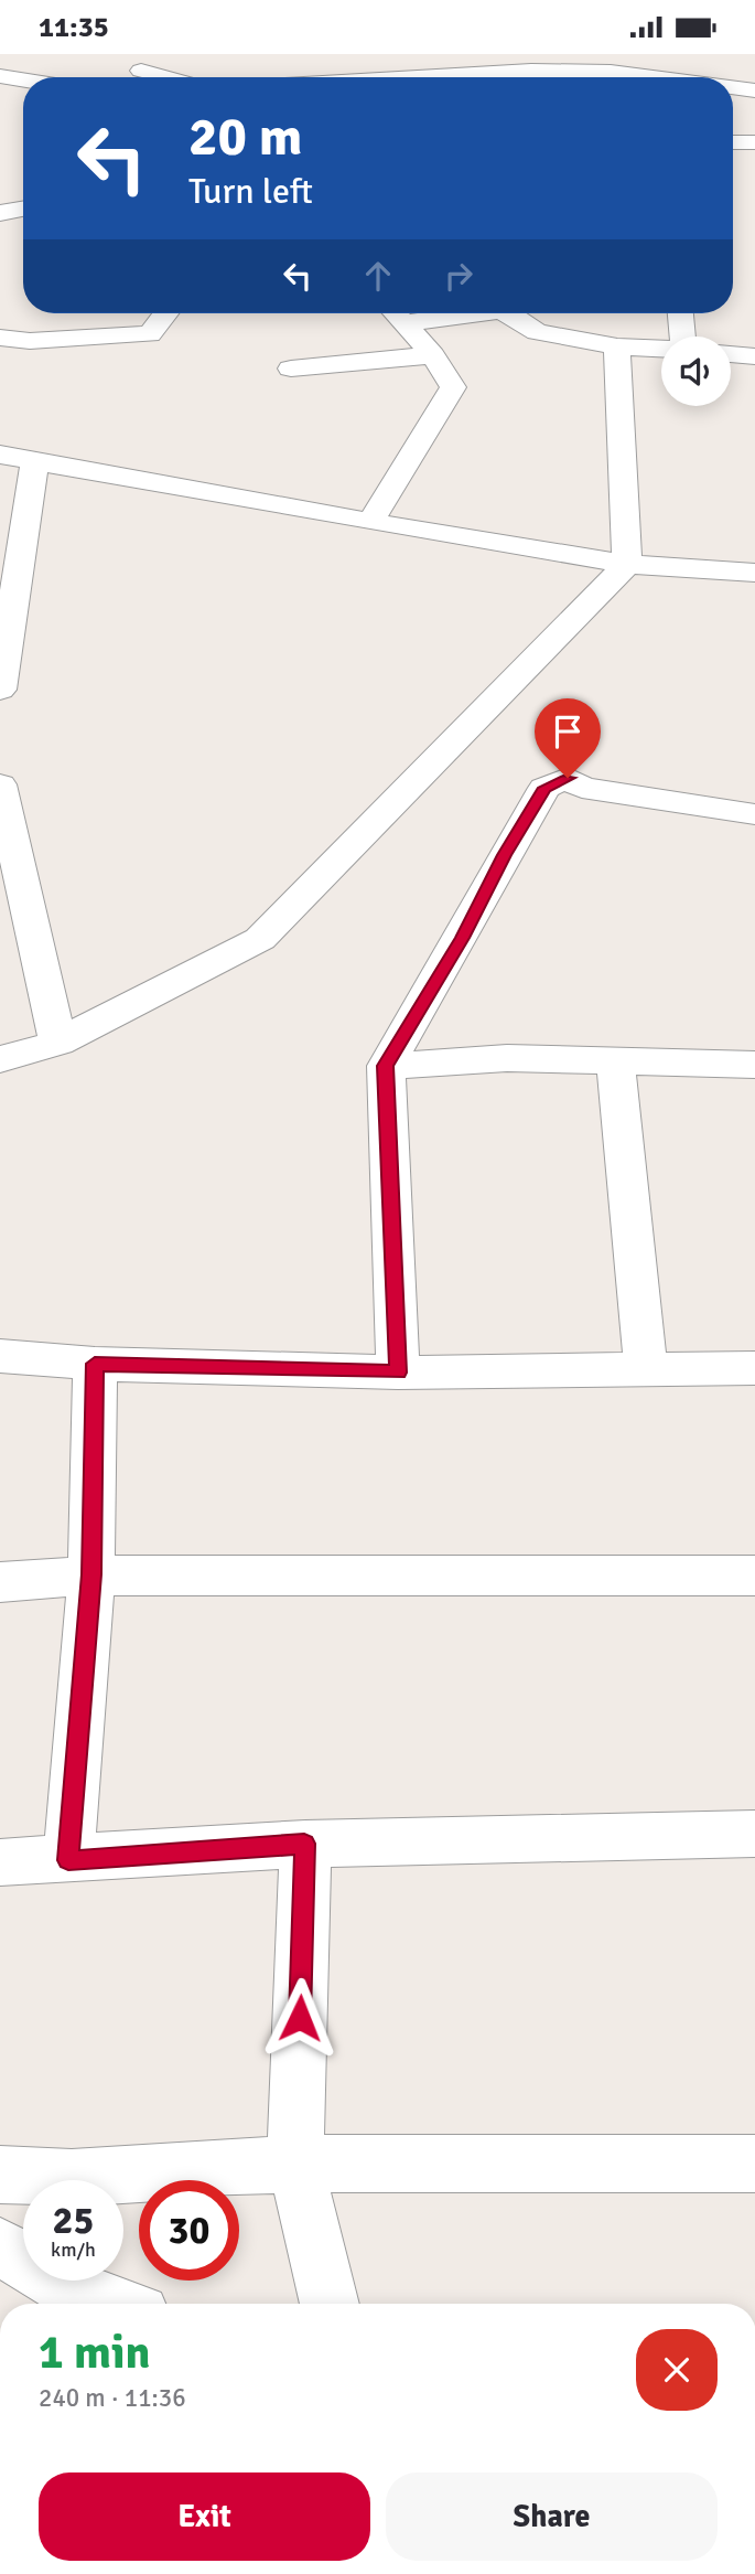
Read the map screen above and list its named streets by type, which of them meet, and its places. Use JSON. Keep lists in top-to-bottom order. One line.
{"page":{"status":"11:35","turn":["20 m","Turn left"],"speed":"25 km/h","limit":"30","heading":["1 min","240 m · 11:36"],"buttons":["Exit","Share"]}}
